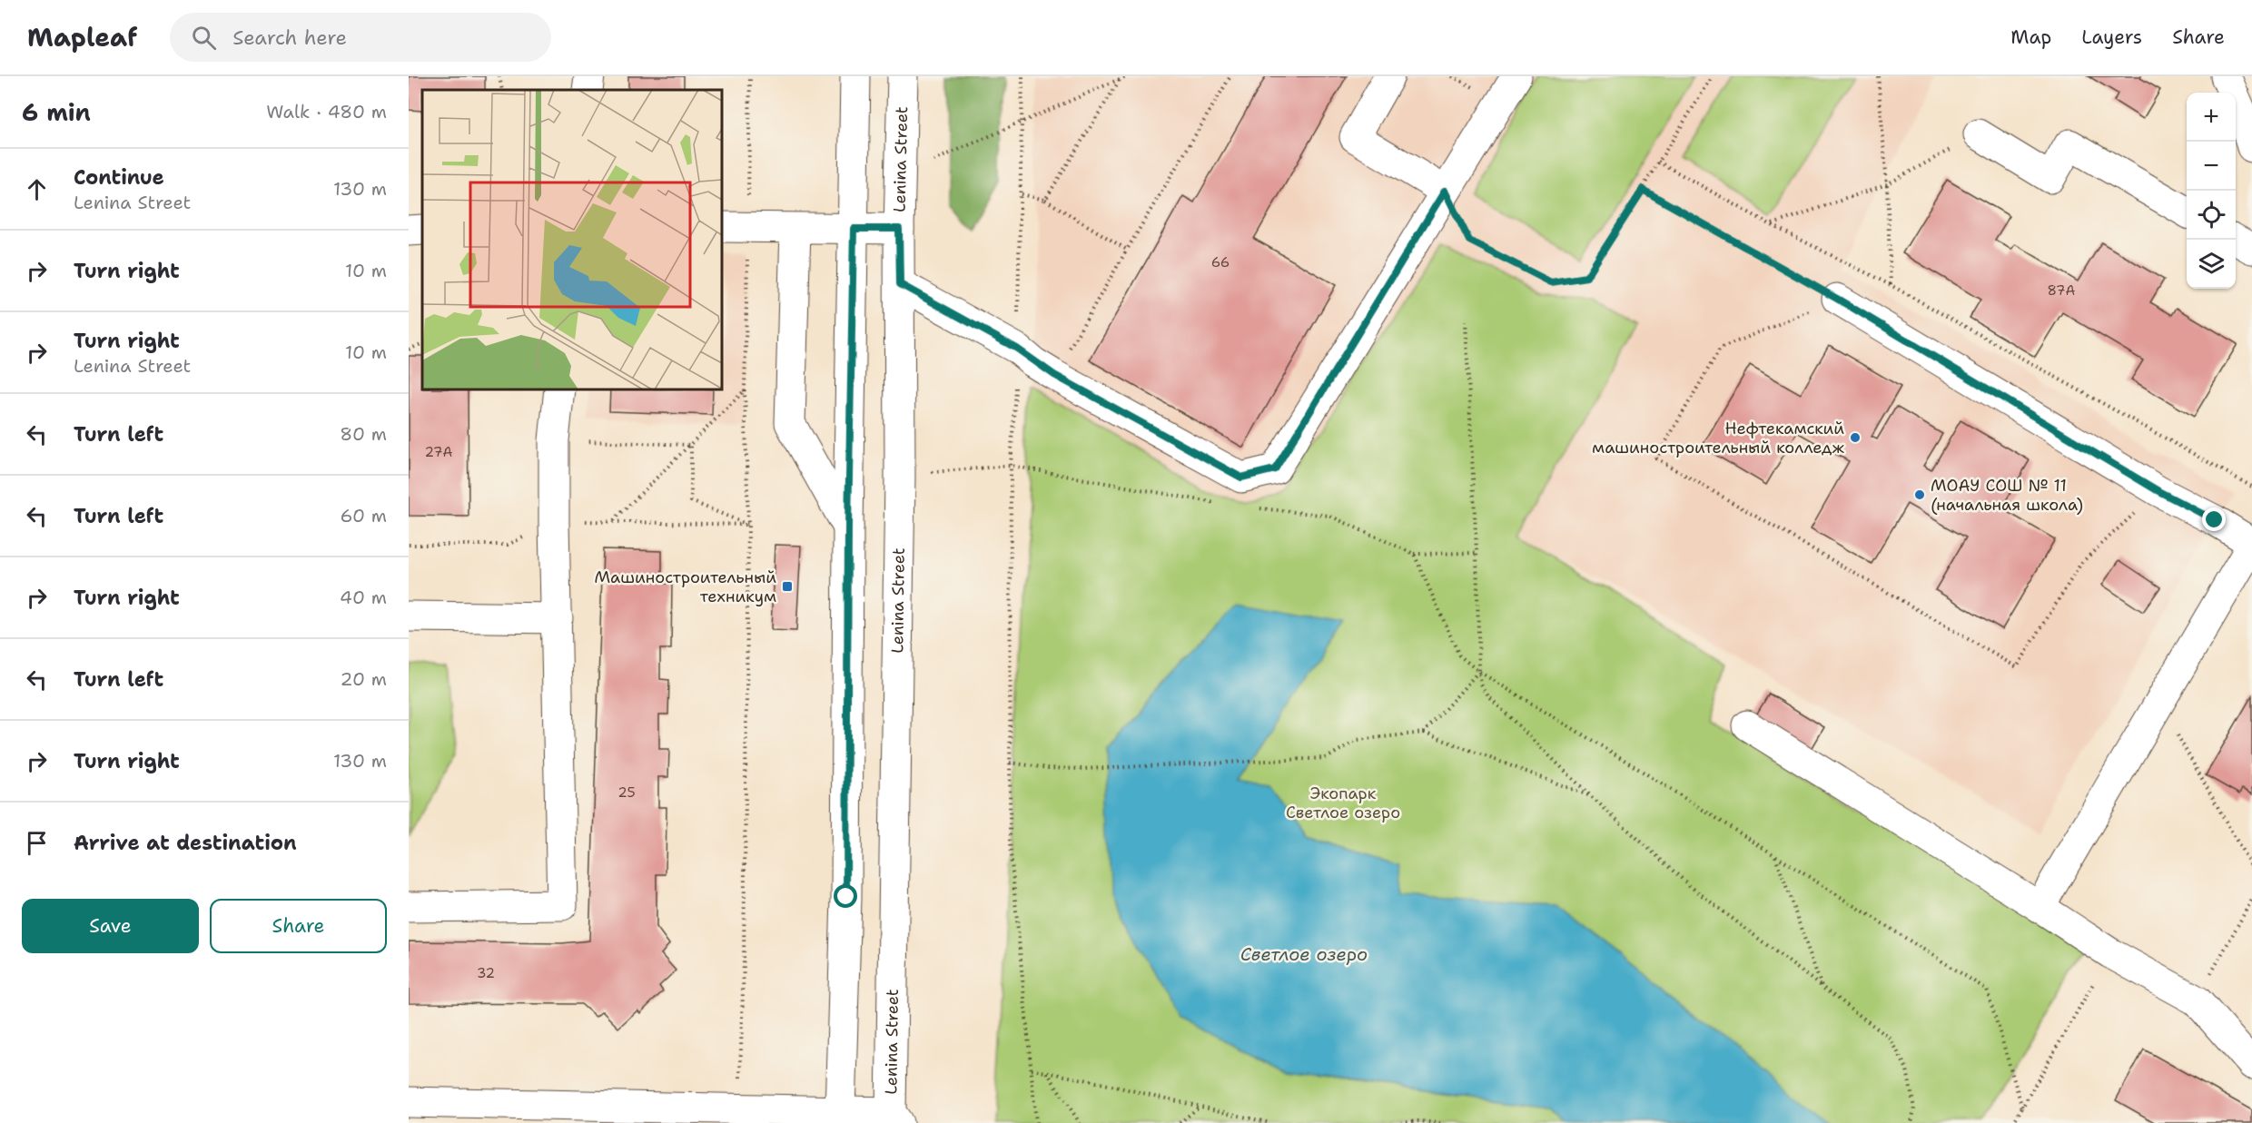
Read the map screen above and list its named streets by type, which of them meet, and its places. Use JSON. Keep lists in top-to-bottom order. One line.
{"streets":{"main road":["Lenina Street"]},"water":["Светлое озеро"],"parks":["Экопарк Светлое озеро"],"places":{"other":["Нефтекамский машиностроительный колледж","МОАУ СОШ № 11 (начальная школа)"],"transit":["Машиностроительный техникум"]},"house_numbers":["66","87А","27А","25","32"],"page":{"header":"Mapleaf","search":"Search here","nav":["Map","Layers","Share"],"heading":["6 min","Walk · 480 m"],"map_buttons":["+","−"],"list":[["Continue","Lenina Street","130 m"],["Turn right","10 m"],["Turn right","Lenina Street","10 m"],["Turn left","80 m"],["Turn left","60 m"],["Turn right","40 m"],["Turn left","20 m"],["Turn right","130 m"],"Arrive at destination"],"buttons":["Save","Share"]}}
